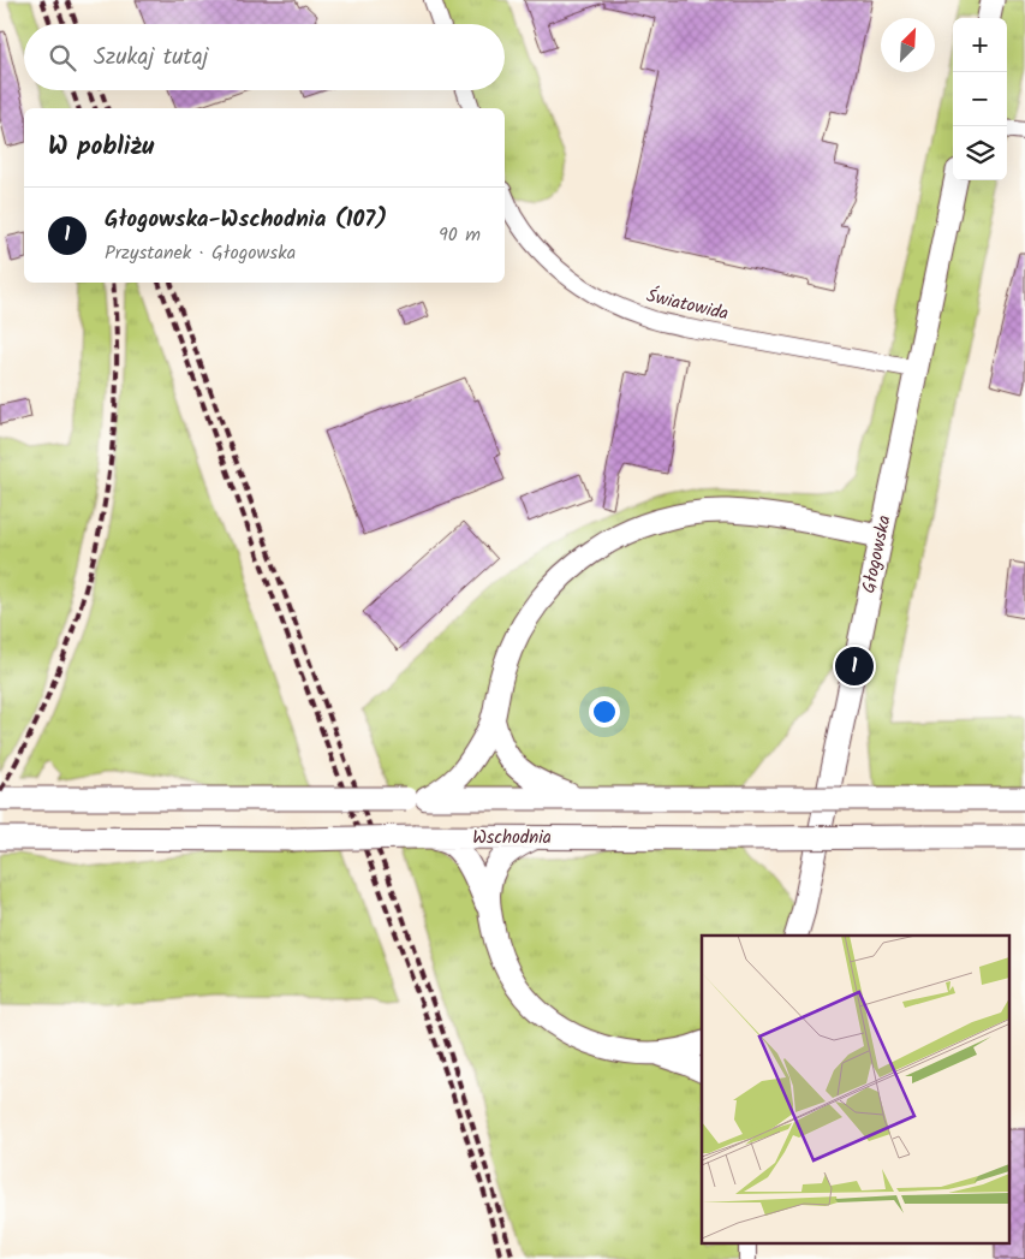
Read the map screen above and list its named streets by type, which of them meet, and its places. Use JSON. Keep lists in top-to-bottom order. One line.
{"streets":{"street":["Światowida","Głogowska","Wschodnia"]},"crossings":[["Światowida","Głogowska"]],"north":"top right","page":{"map_buttons":["+","−"],"search":"Szukaj tutaj","heading":"W pobliżu","list":[{"mark":"1","name":"Głogowska-Wschodnia (107)","note":"Przystanek · Głogowska","value":"90 m"}],"pins":"1"}}
